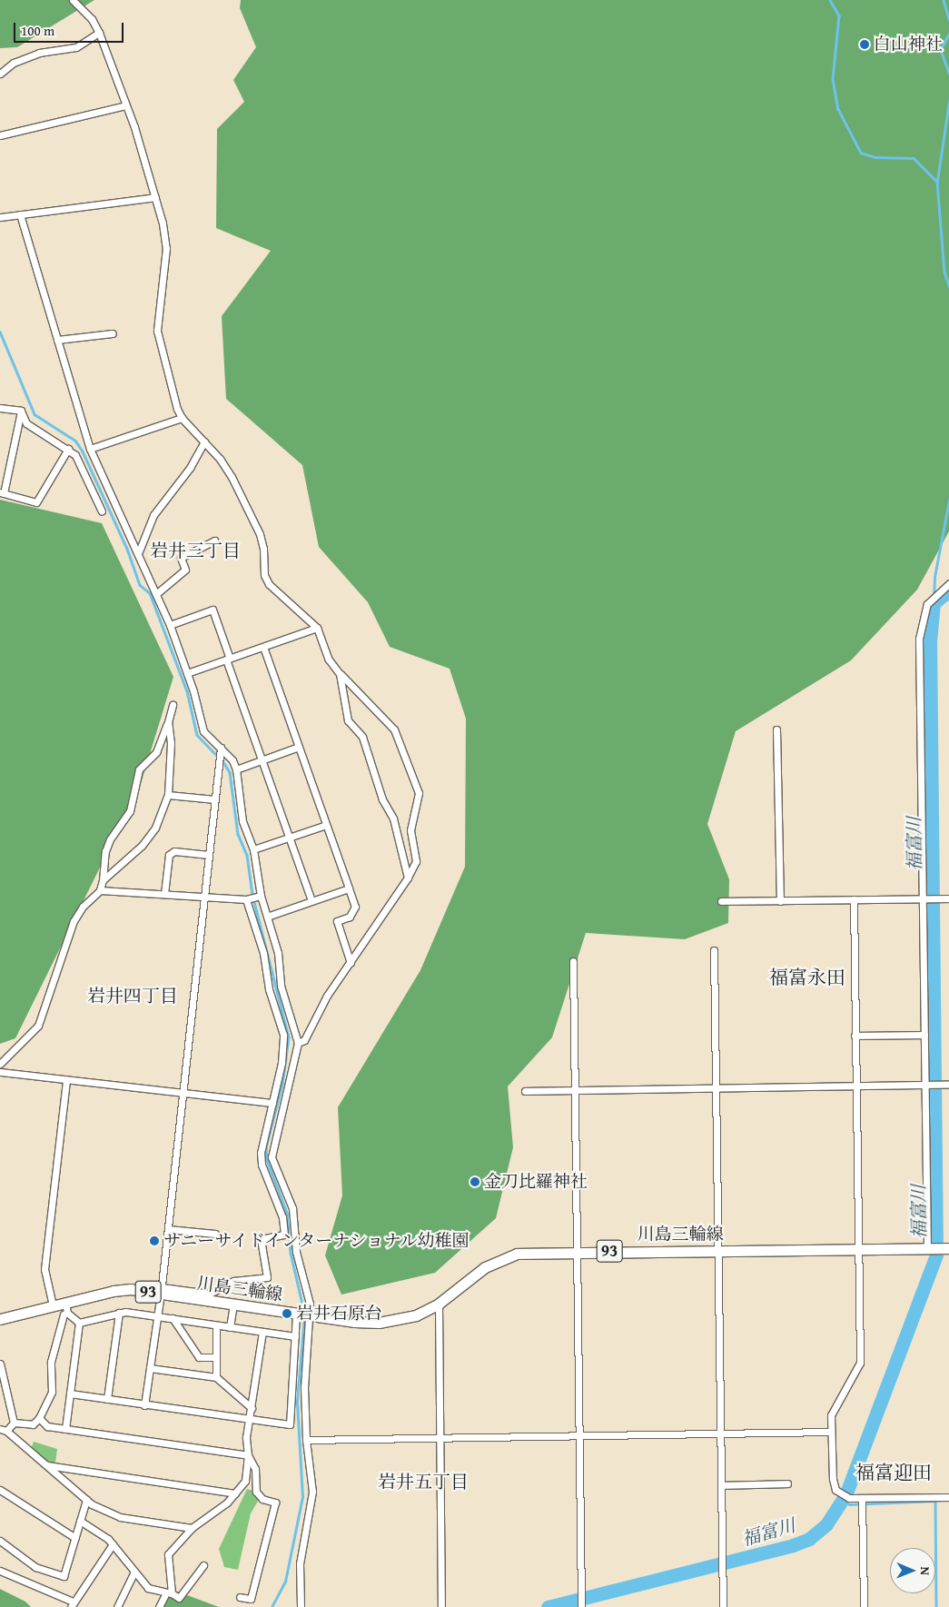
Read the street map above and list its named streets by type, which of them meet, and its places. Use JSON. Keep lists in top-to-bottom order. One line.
{"streets":{"main road":["川島三輪線","93"]},"districts":["岩井三丁目","福富永田","岩井四丁目","福富迎田","岩井五丁目"],"water":["福富川"],"places":["白山神社","金刀比羅神社","サニーサイドインターナショナル幼稚園","岩井石原台"],"scale_bar":"100 m","north":"right"}
